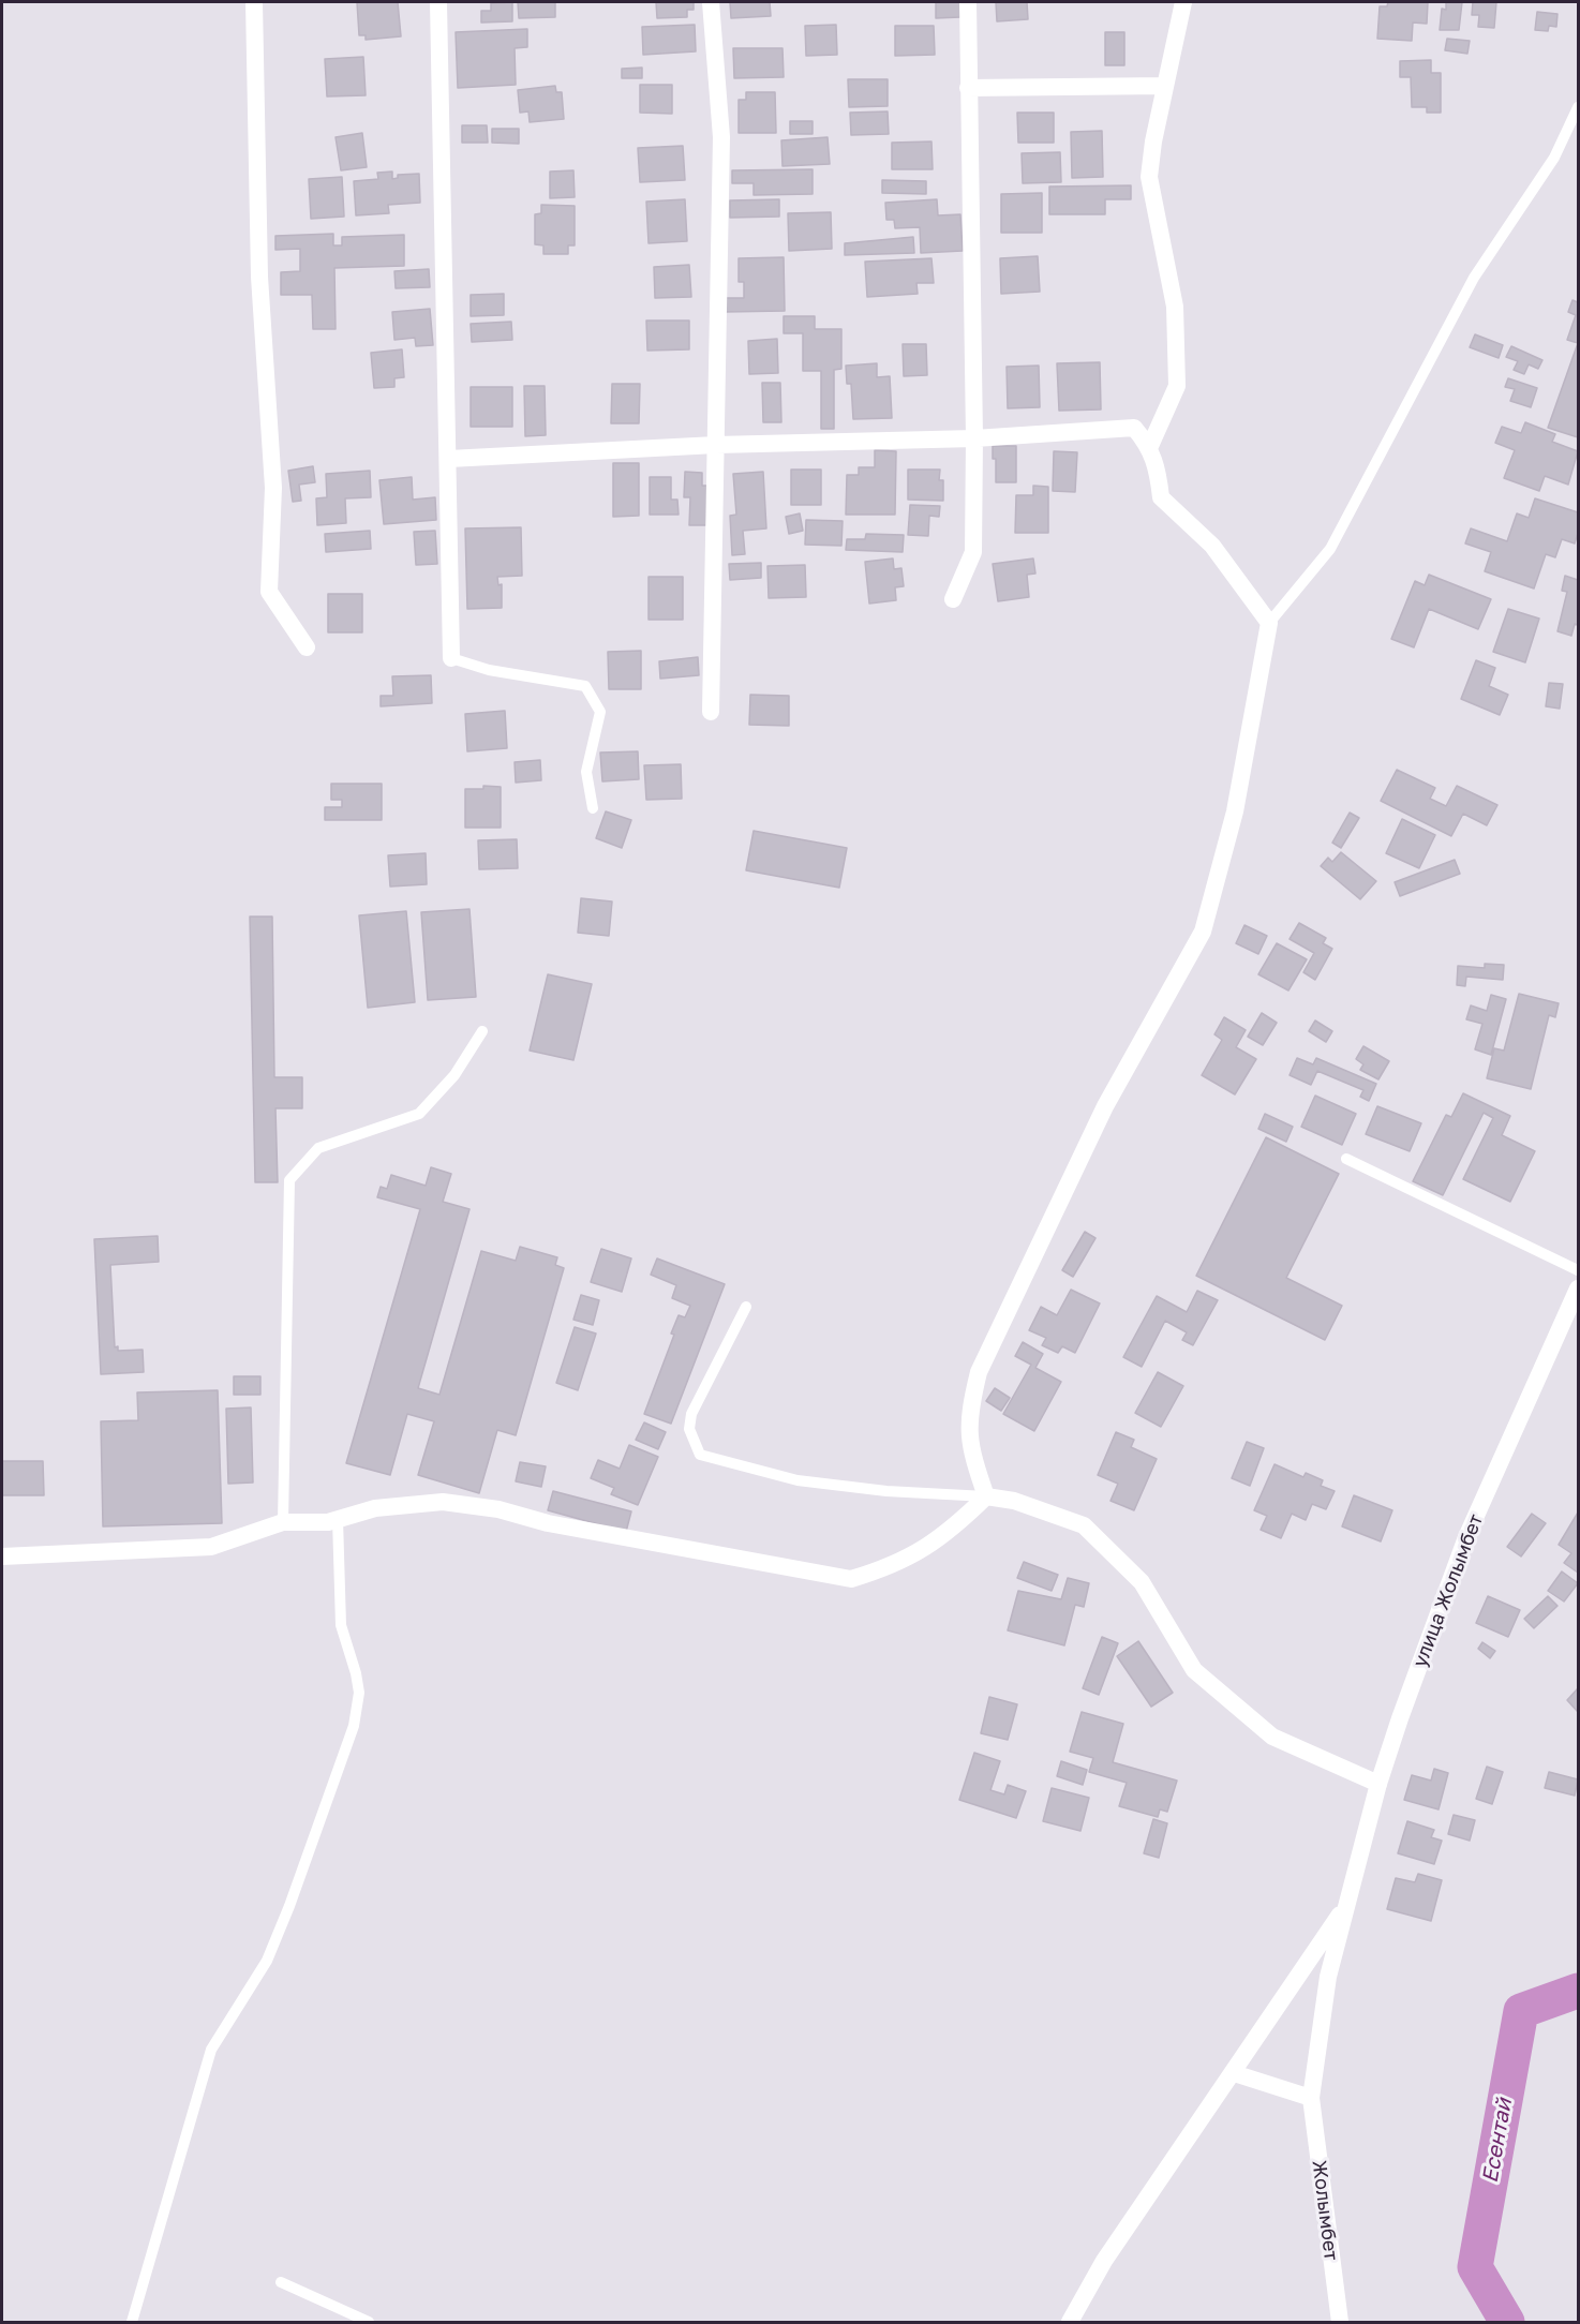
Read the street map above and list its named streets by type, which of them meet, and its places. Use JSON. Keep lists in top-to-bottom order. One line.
{"streets":{"street":["улица Жолымбет","Жолымбет"]},"crossings":[["улица Жолымбет","Жолымбет"]],"water":["Есентай"]}
